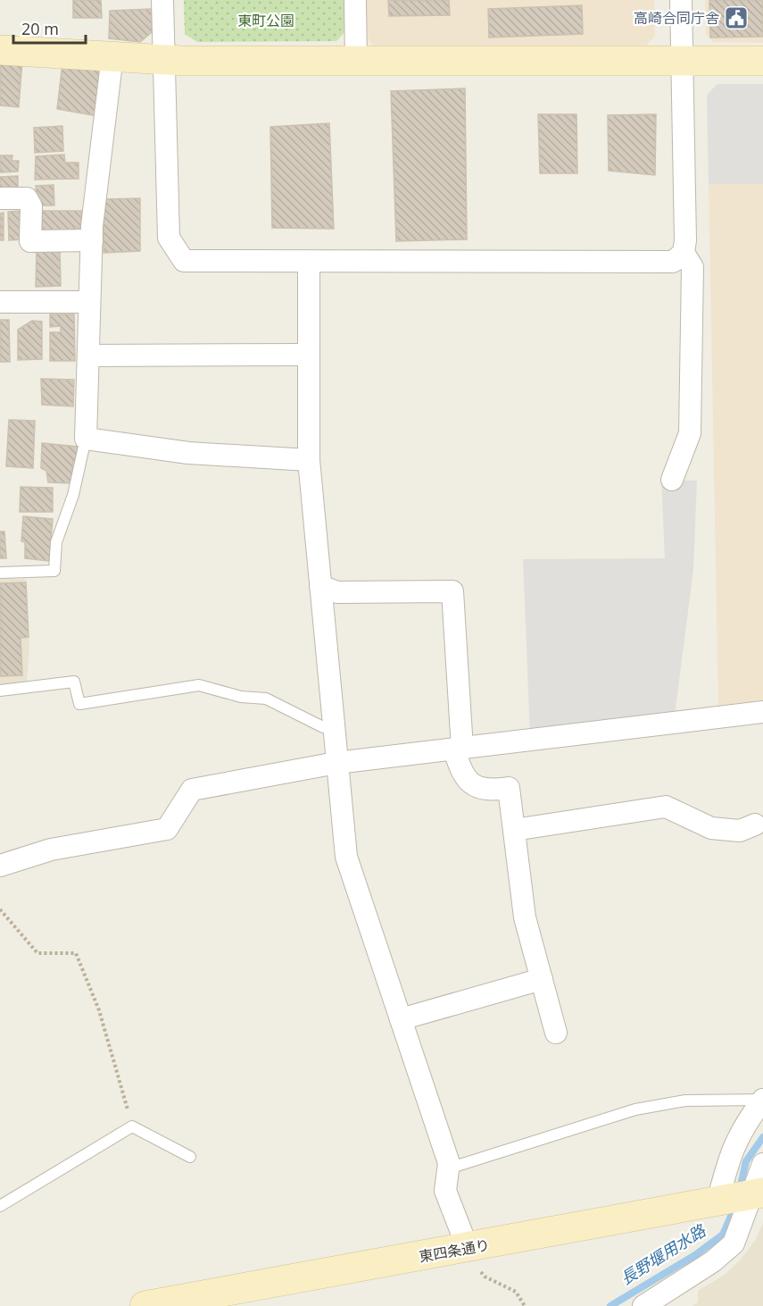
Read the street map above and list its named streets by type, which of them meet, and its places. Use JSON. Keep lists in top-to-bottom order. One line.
{"streets":{"street":["東四条通り"]},"water":["長野堰用水路"],"parks":["東町公園"],"places":{"public building":["高崎合同庁舎"]},"scale_bar":"20 m"}
